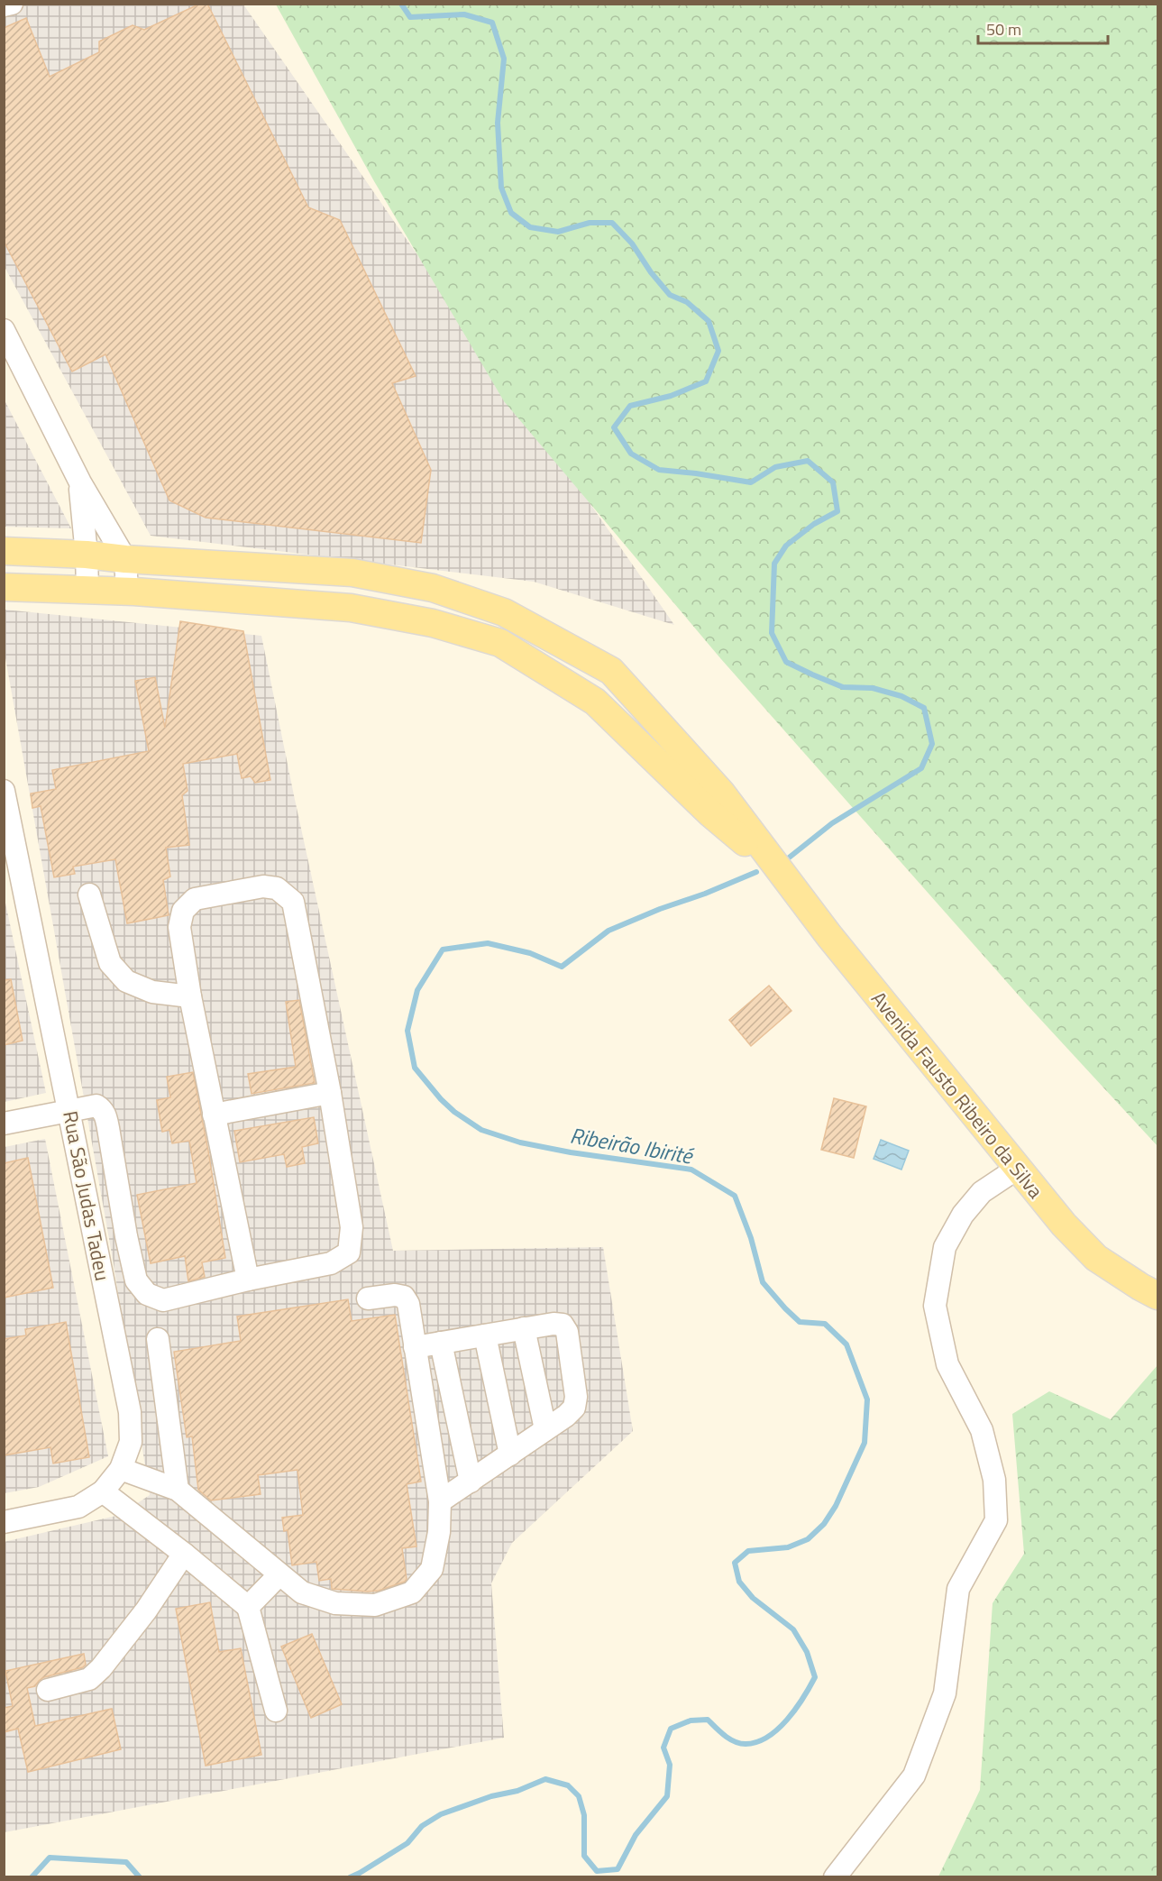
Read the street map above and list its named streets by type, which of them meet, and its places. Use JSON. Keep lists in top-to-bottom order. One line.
{"streets":{"main road":["Avenida Fausto Ribeiro da Silva"],"street":["Rua São Judas Tadeu"]},"water":["Ribeirão Ibirité"],"scale_bar":"50 m"}
